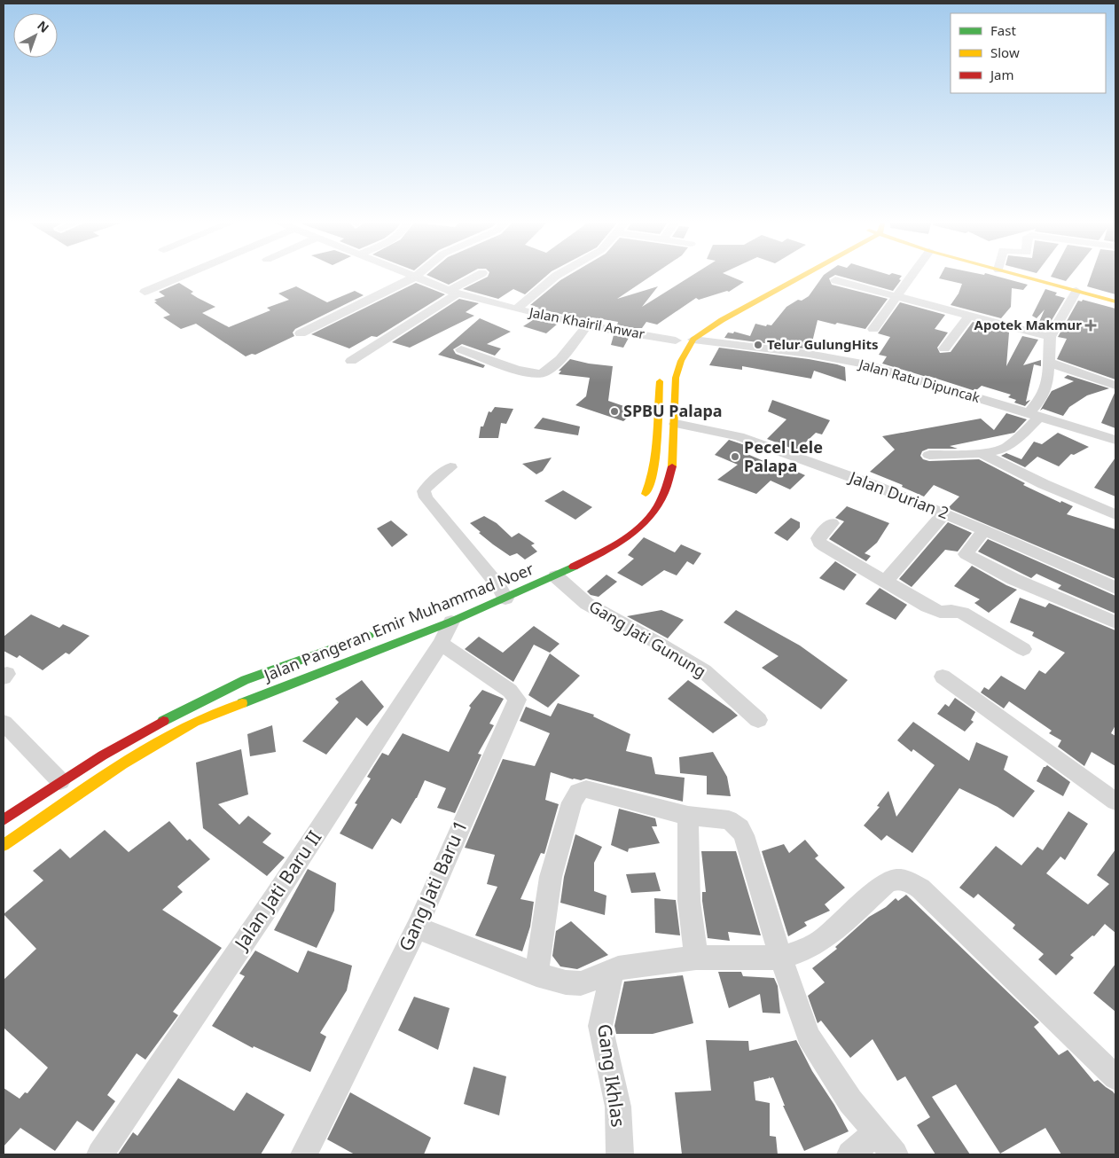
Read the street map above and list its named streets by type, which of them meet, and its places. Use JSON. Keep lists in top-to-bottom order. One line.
{"streets":{"main road":["Jalan Pangeran Emir Muhammad Noer"],"street":["Jalan Khairil Anwar","Jalan Ratu Dipuncak","Jalan Durian 2","Gang Jati Gunung","Gang Jati Baru 1","Jalan Jati Baru II","Gang Ikhlas"]},"crossings":[["Jalan Khairil Anwar","Jalan Pangeran Emir Muhammad Noer"],["Jalan Ratu Dipuncak","Jalan Pangeran Emir Muhammad Noer"],["Jalan Durian 2","Jalan Pangeran Emir Muhammad Noer"],["Jalan Pangeran Emir Muhammad Noer","Gang Jati Gunung"],["Jalan Pangeran Emir Muhammad Noer","Jalan Jati Baru II"],["Gang Jati Baru 1","Jalan Jati Baru II"]],"places":{"health":["Apotek Makmur"],"other":["Telur GulungHits","SPBU Palapa","Pecel Lele Palapa"]},"legend":["Fast","Slow","Jam"],"north":"top right"}
